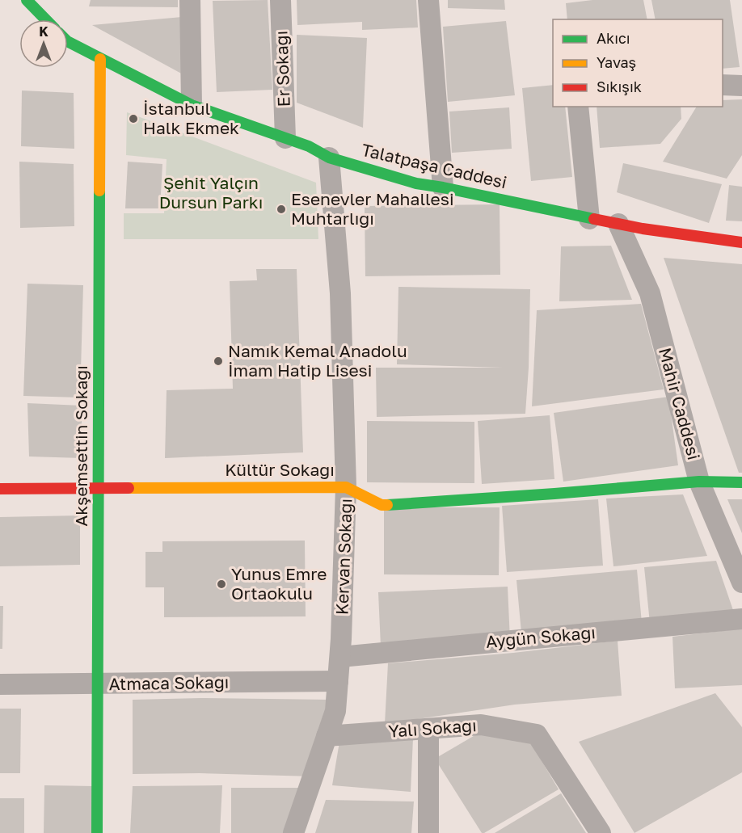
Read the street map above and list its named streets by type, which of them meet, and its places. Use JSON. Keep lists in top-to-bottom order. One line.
{"streets":{"street":["Er Sokağı","Talatpaşa Caddesi","Mahir Caddesi","Akşemsettin Sokağı","Kültür Sokağı","Kervan Sokağı","Aygün Sokağı","Atmaca Sokağı","Yalı Sokağı"]},"crossings":[["Er Sokağı","Talatpaşa Caddesi"],["Talatpaşa Caddesi","Mahir Caddesi"],["Talatpaşa Caddesi","Akşemsettin Sokağı"],["Talatpaşa Caddesi","Kervan Sokağı"],["Mahir Caddesi","Kültür Sokağı"],["Akşemsettin Sokağı","Kültür Sokağı"],["Akşemsettin Sokağı","Atmaca Sokağı"],["Kültür Sokağı","Kervan Sokağı"],["Kervan Sokağı","Aygün Sokağı"],["Kervan Sokağı","Atmaca Sokağı"],["Kervan Sokağı","Yalı Sokağı"]],"parks":["Şehit Yalçın Dursun Parkı"],"places":["İstanbul Halk Ekmek","Esenevler Mahallesi Muhtarlığı","Namık Kemal Anadolu İmam Hatip Lisesi","Yunus Emre Ortaokulu"],"legend":["Akıcı","Yavaş","Sıkışık"],"north":"top"}
